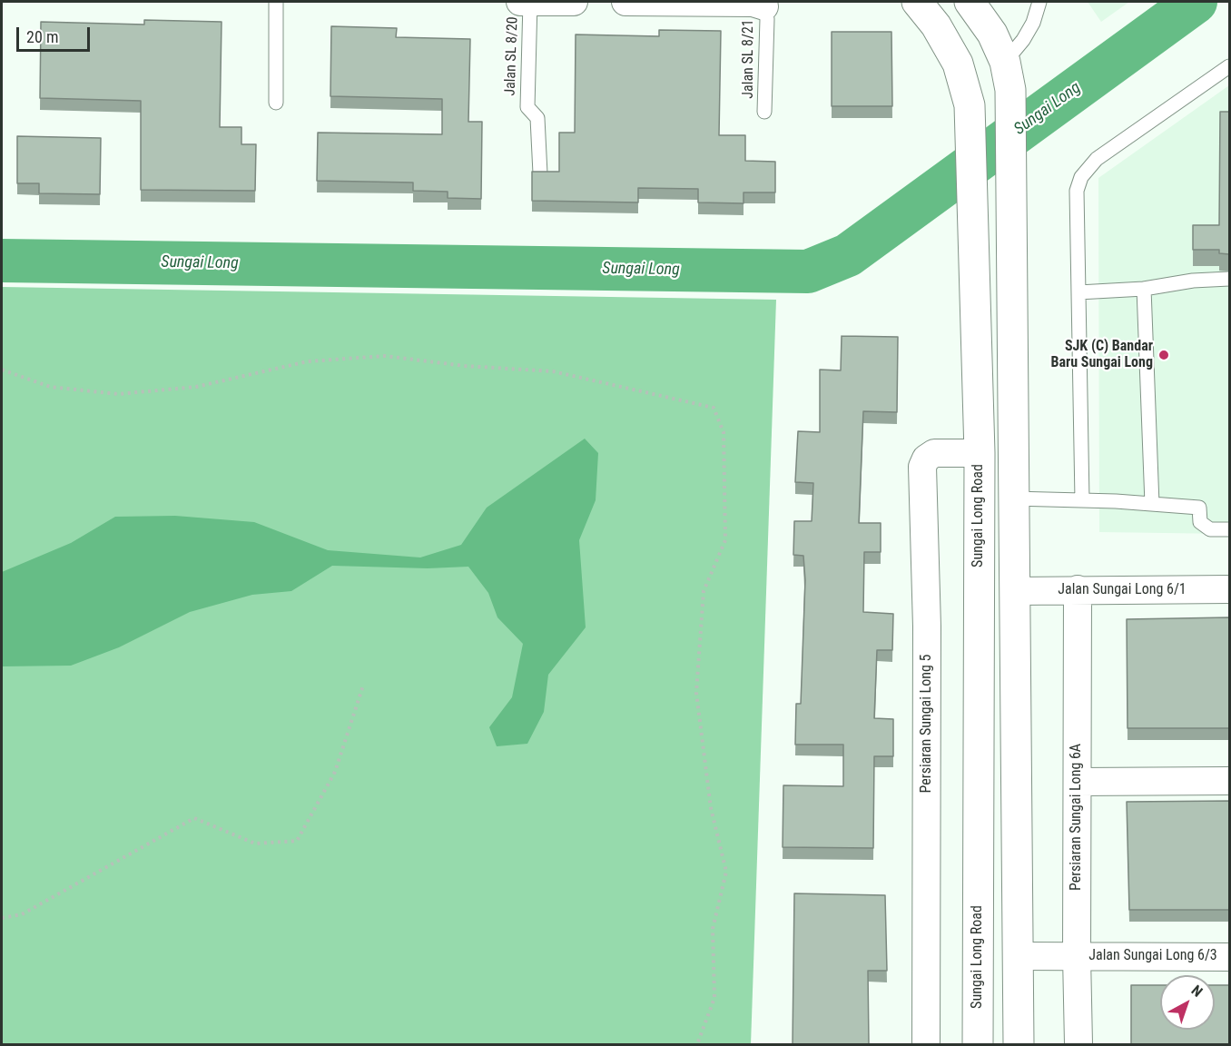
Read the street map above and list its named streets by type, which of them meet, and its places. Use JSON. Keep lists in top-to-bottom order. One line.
{"streets":{"street":["Sungai Long Road","Jalan Sungai Long 6/1","Persiaran Sungai Long 5","Persiaran Sungai Long 6A","Jalan Sungai Long 6/3"],"lane":["Jalan SL 8/20","Jalan SL 8/21"]},"crossings":[["Sungai Long Road","Persiaran Sungai Long 5"],["Jalan Sungai Long 6/1","Persiaran Sungai Long 6A"],["Persiaran Sungai Long 6A","Jalan Sungai Long 6/3"]],"water":["Sungai Long"],"places":["SJK (C) Bandar Baru Sungai Long"],"scale_bar":"20 m","north":"top right"}
